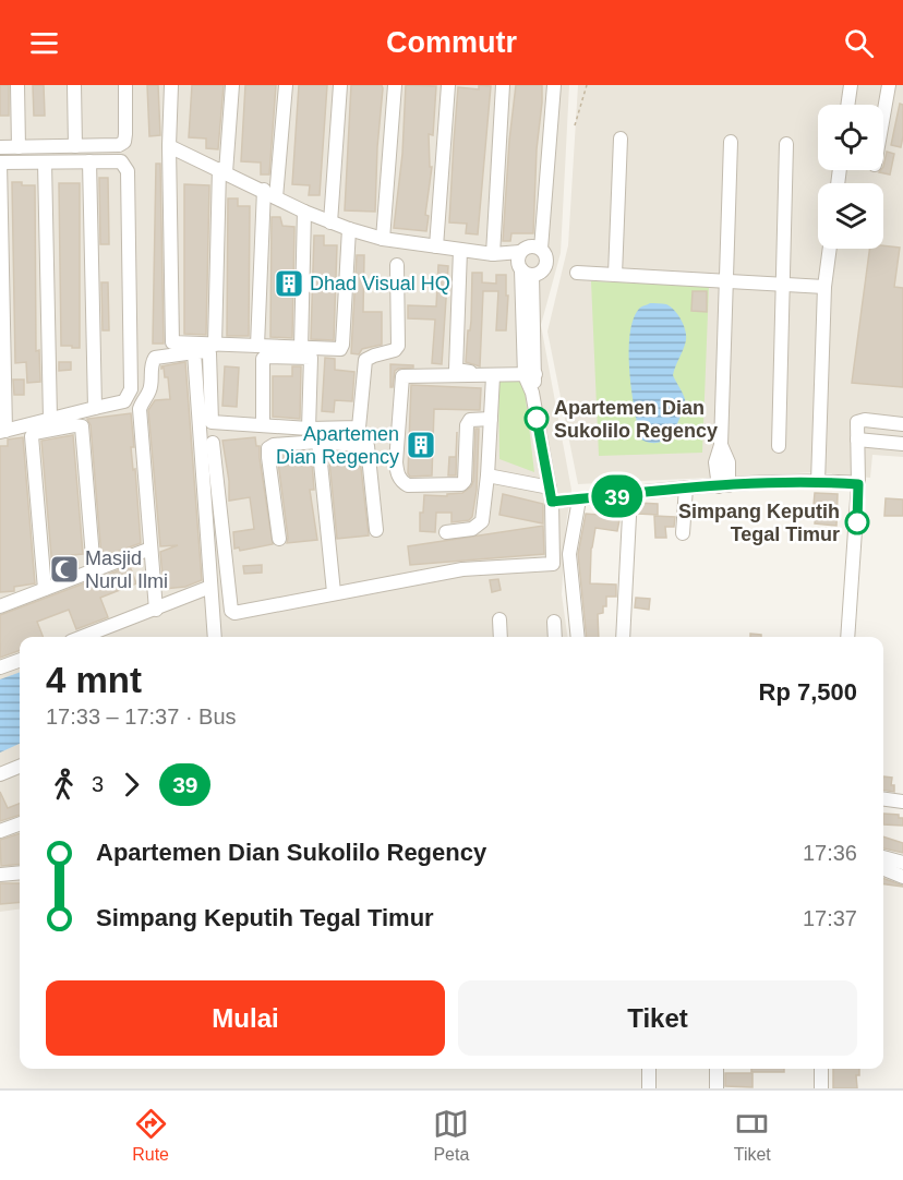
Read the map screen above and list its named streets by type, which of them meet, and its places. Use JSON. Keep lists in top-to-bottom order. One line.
{"places":{"building":["Dhad Visual HQ","Apartemen Dian Regency"],"other":["Apartemen Dian Sukolilo Regency","Simpang Keputih Tegal Timur"],"mosque":["Masjid Nurul Ilmi"]},"lines":["bus line 39"],"page":{"header":"Commutr","on_map":"39","heading":["4 mnt","17:33 – 17:37 · Bus","Rp 7,500"],"legs":["3","39"],"list":[{"name":"Apartemen Dian Sukolilo Regency","value":"17:36"},{"name":"Simpang Keputih Tegal Timur","value":"17:37"}],"buttons":["Mulai","Tiket"],"tabs":["Rute","Peta","Tiket"]}}
